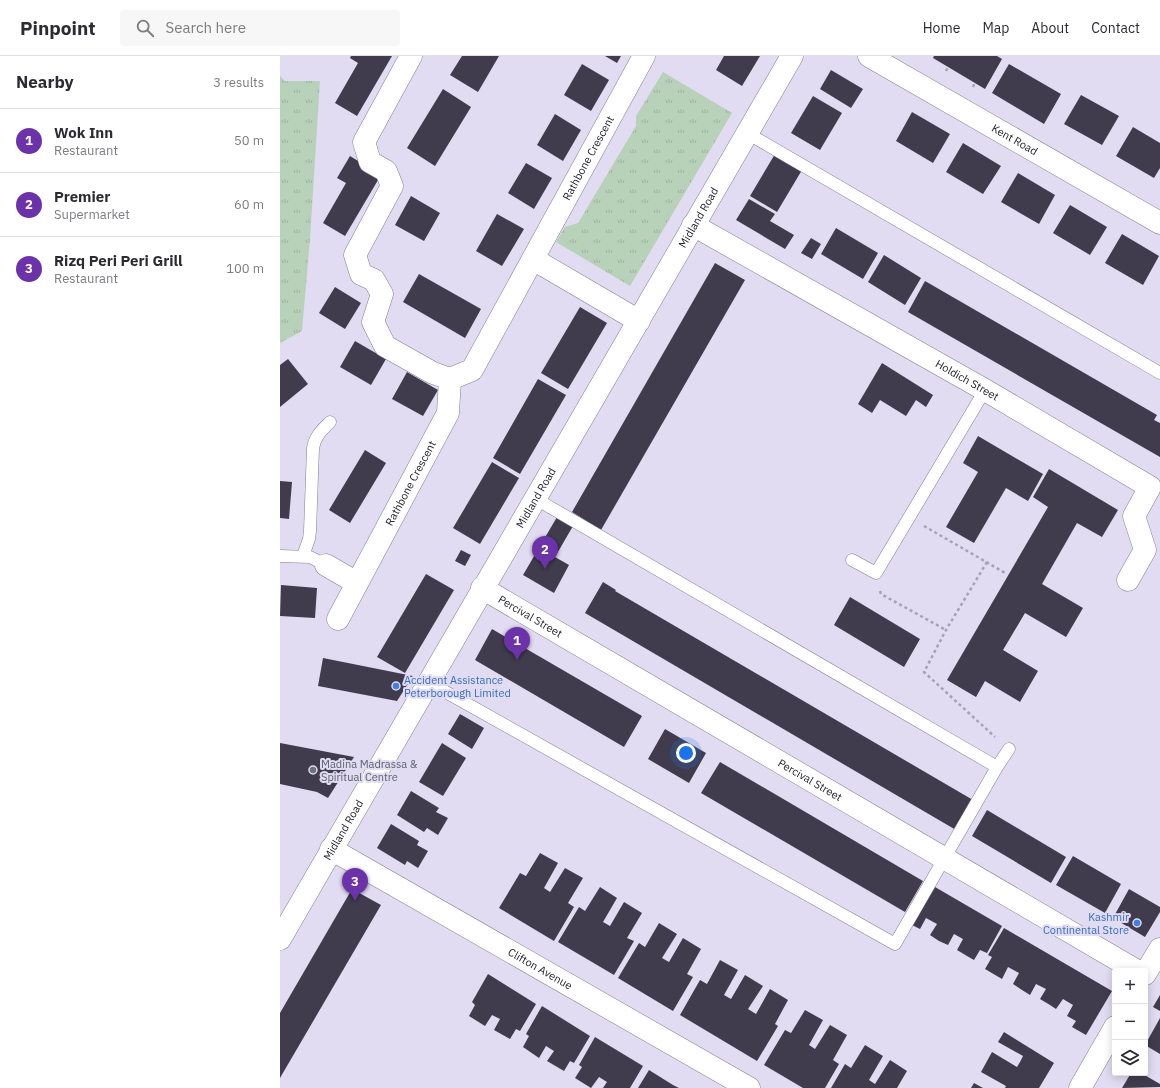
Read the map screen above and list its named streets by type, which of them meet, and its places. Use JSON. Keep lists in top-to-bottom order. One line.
{"streets":{"street":["Kent Road","Rathbone Crescent","Midland Road","Holdich Street","Percival Street","Clifton Avenue"]},"crossings":[["Midland Road","Holdich Street"],["Midland Road","Percival Street"],["Midland Road","Clifton Avenue"]],"places":["Accident Assistance Peterborough Limited","Madina Madrassa & Spiritual Centre","Kashmir Continental Store"],"page":{"header":"Pinpoint","search":"Search here","nav":["Home","Map","About","Contact"],"heading":["Nearby","3 results"],"list":[{"mark":"1","name":"Wok Inn","note":"Restaurant","value":"50 m"},{"mark":"2","name":"Premier","note":"Supermarket","value":"60 m"},{"mark":"3","name":"Rizq Peri Peri Grill","note":"Restaurant","value":"100 m"}],"pins":["2","1","3"],"map_buttons":["+","−"]}}
